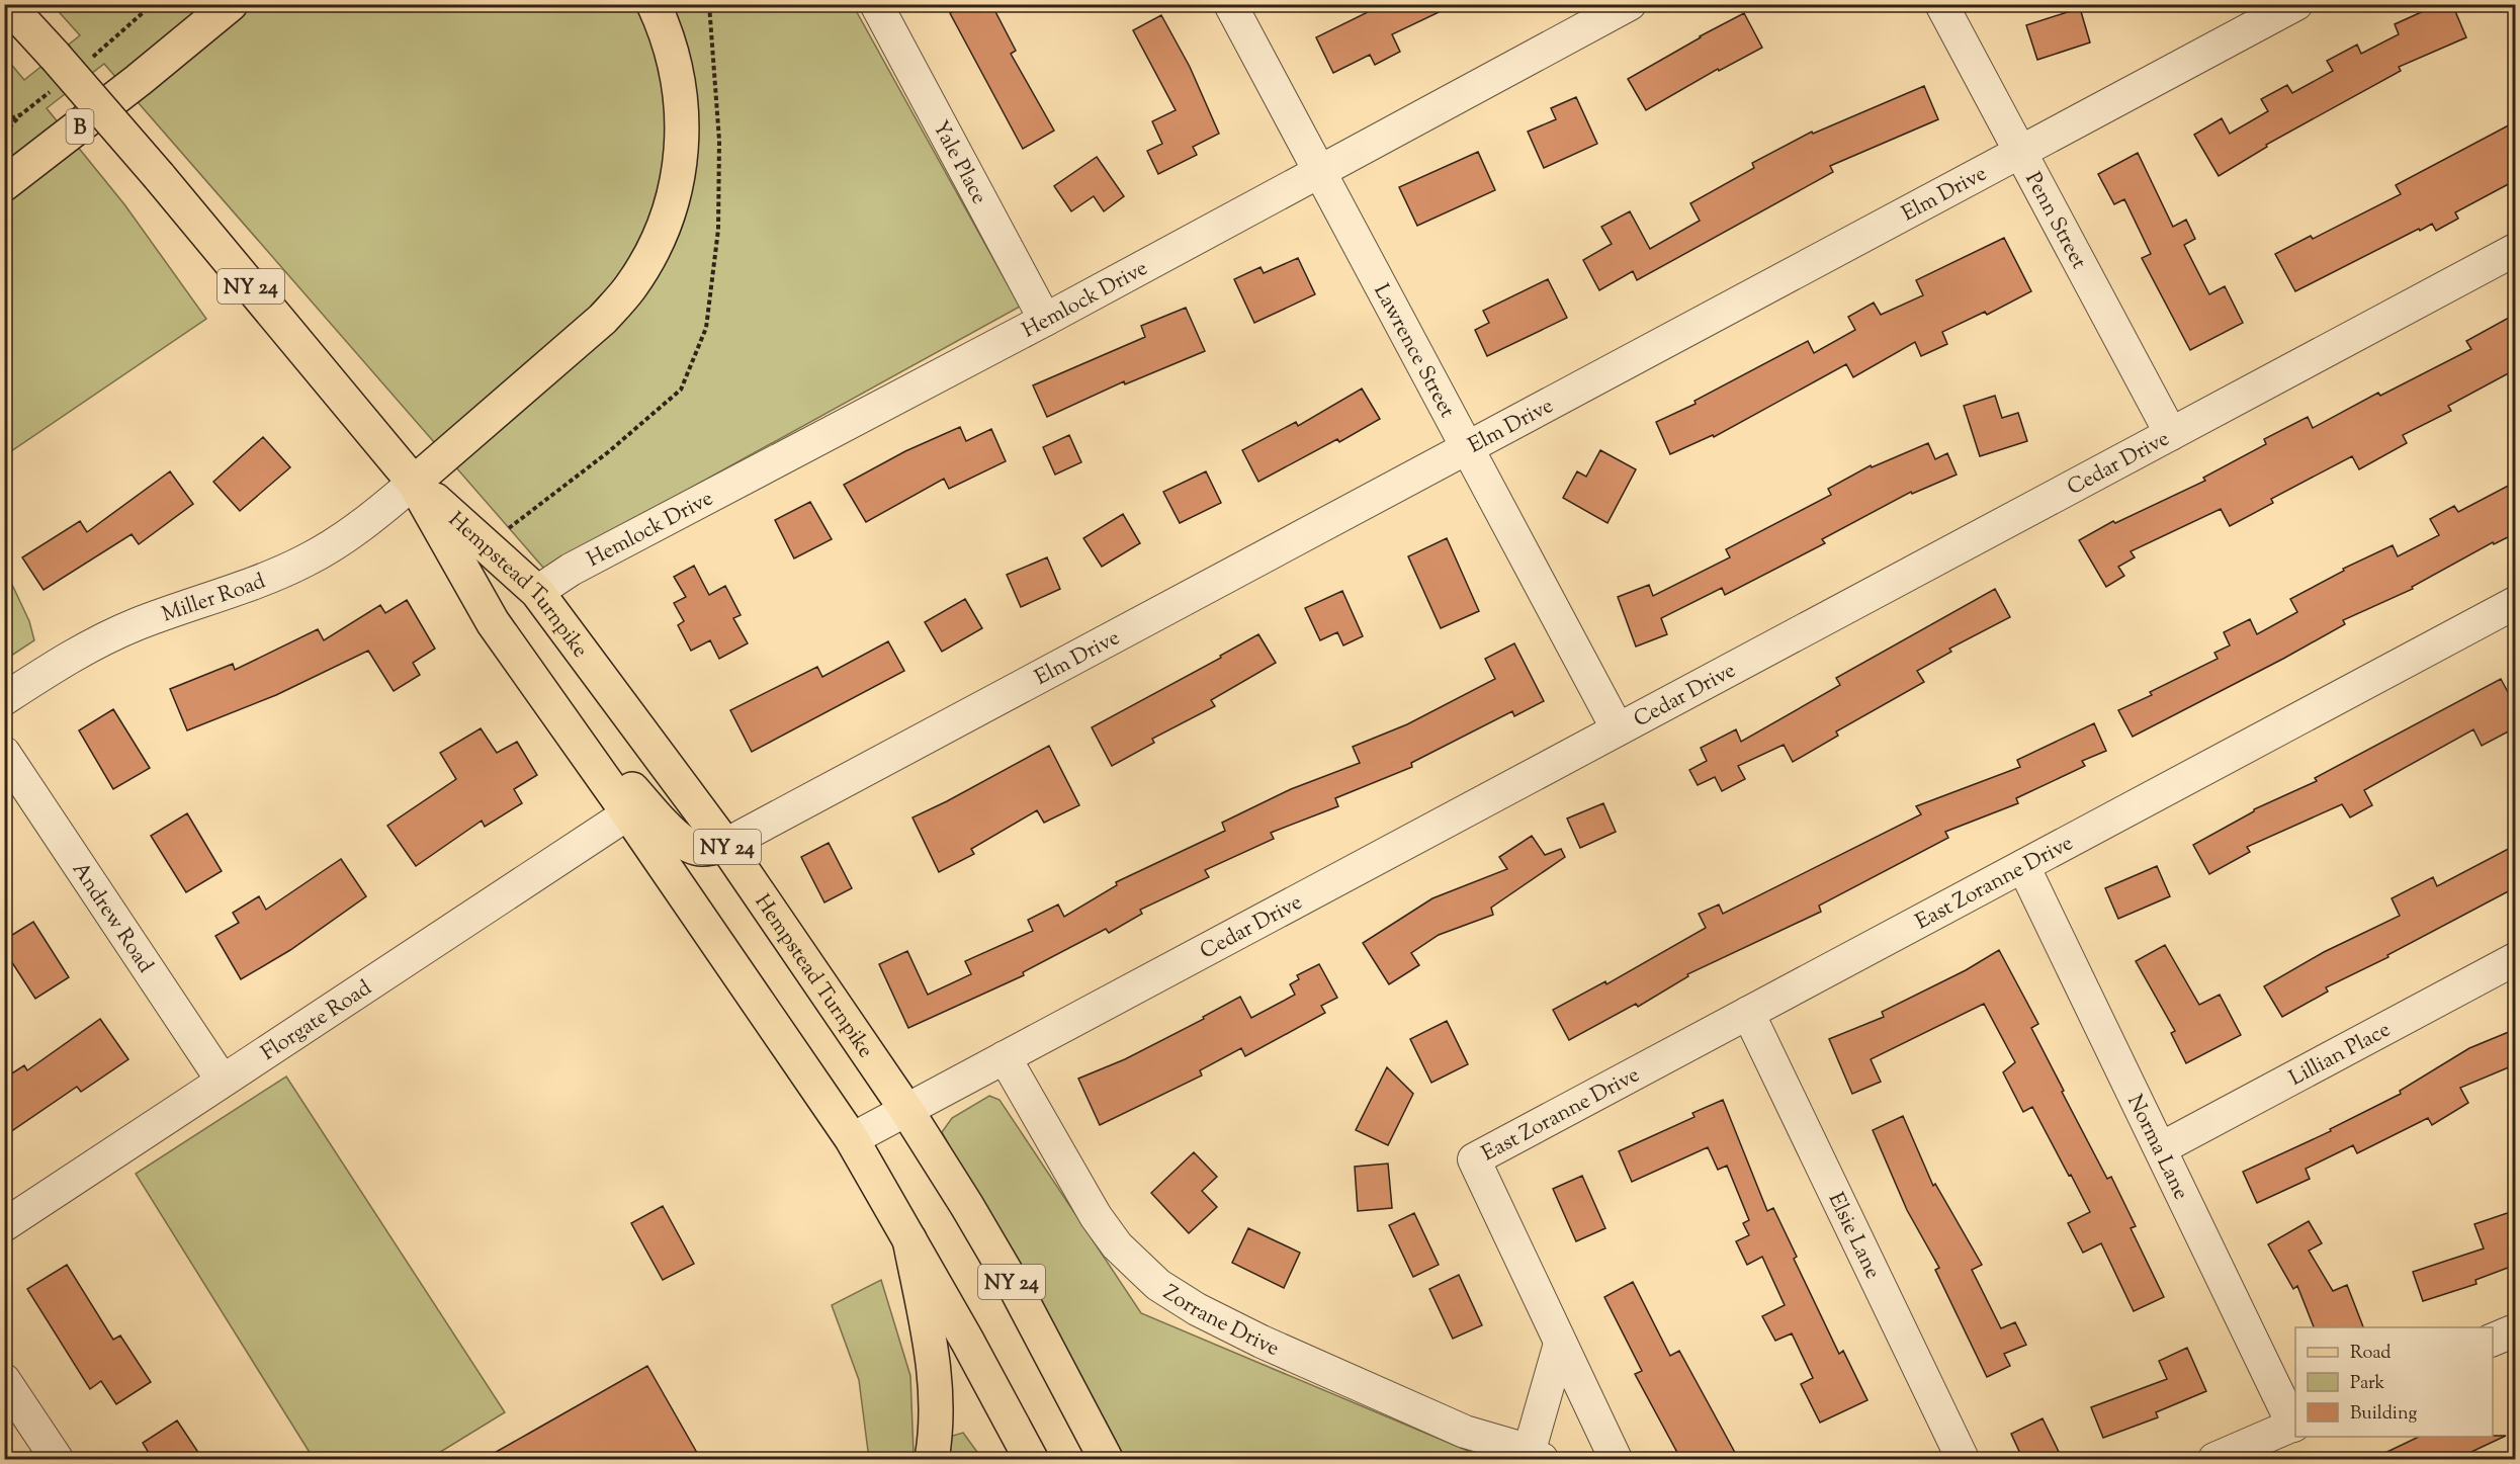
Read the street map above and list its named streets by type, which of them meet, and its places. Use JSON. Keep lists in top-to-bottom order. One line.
{"streets":{"main road":["B","NY 24","Hempstead Turnpike"],"street":["Yale Place","Elm Drive","Penn Street","Hemlock Drive","Lawrence Street","Cedar Drive","Miller Road","East Zoranne Drive","Andrew Road","Florgate Road","Lillian Place","Norma Lane","Elsie Lane","Zorrane Drive"]},"crossings":[["Yale Place","Hemlock Drive"],["Elm Drive","Penn Street"],["Elm Drive","Lawrence Street"],["Elm Drive","Hempstead Turnpike"],["Penn Street","Cedar Drive"],["Hemlock Drive","Lawrence Street"],["Hemlock Drive","Hempstead Turnpike"],["Lawrence Street","Cedar Drive"],["Cedar Drive","Hempstead Turnpike"],["Cedar Drive","Zorrane Drive"],["Hempstead Turnpike","Miller Road"],["Hempstead Turnpike","Florgate Road"],["East Zoranne Drive","Norma Lane"],["East Zoranne Drive","Elsie Lane"],["Andrew Road","Florgate Road"],["Lillian Place","Norma Lane"]],"legend":["Road","Park","Building"]}
